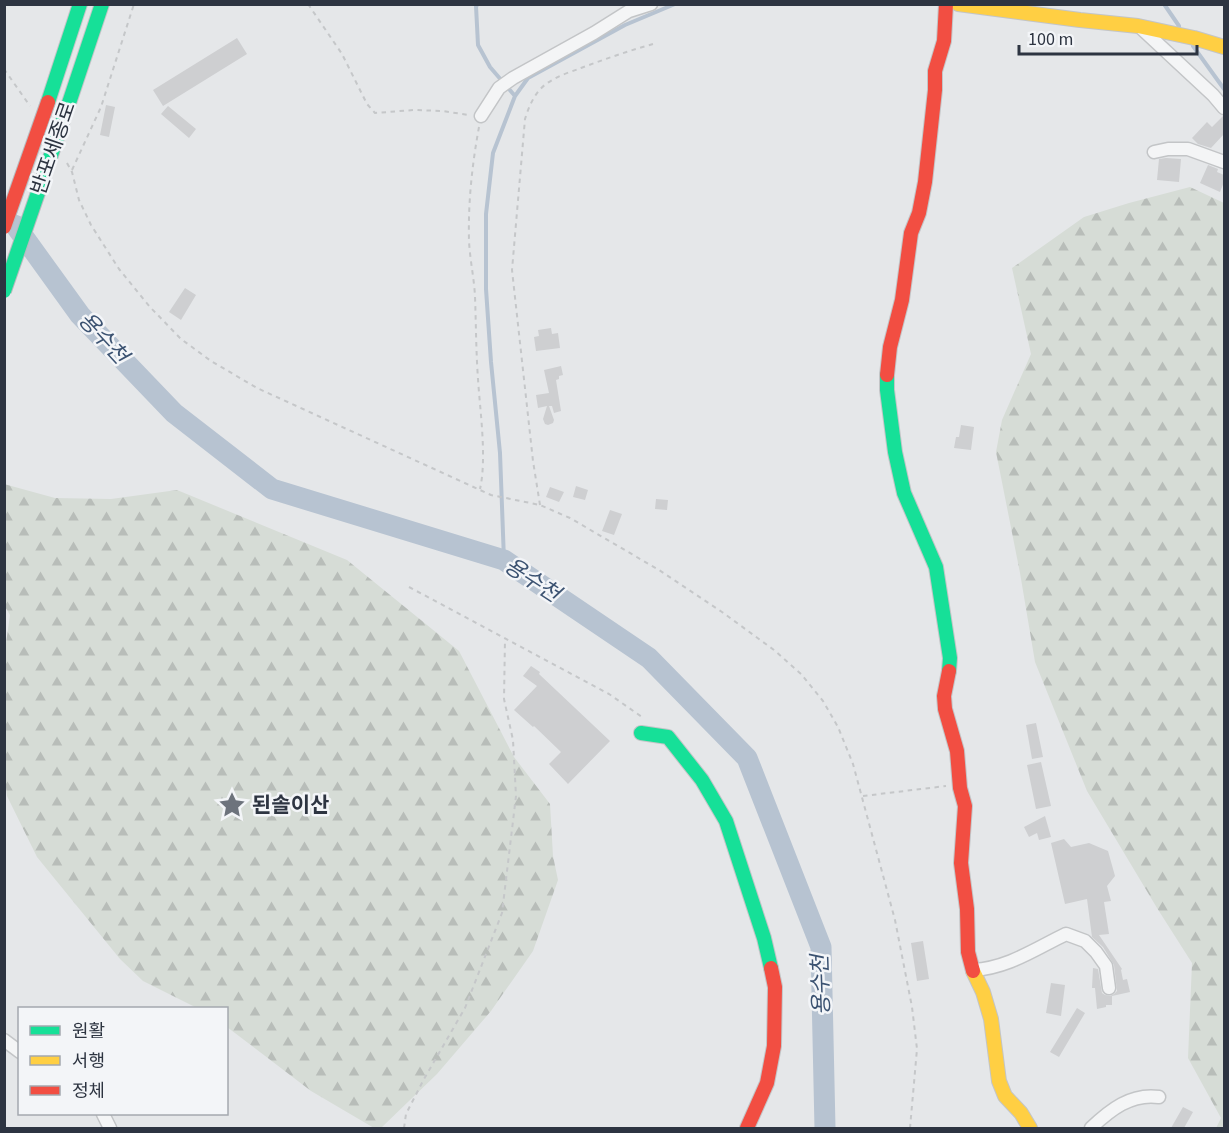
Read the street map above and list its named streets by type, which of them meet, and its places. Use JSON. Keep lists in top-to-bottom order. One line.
{"streets":{"main road":["반포세종로"]},"water":["용수천"],"places":{"place":["된솔이산"]},"legend":["원활","서행","정체"],"scale_bar":"100 m"}
